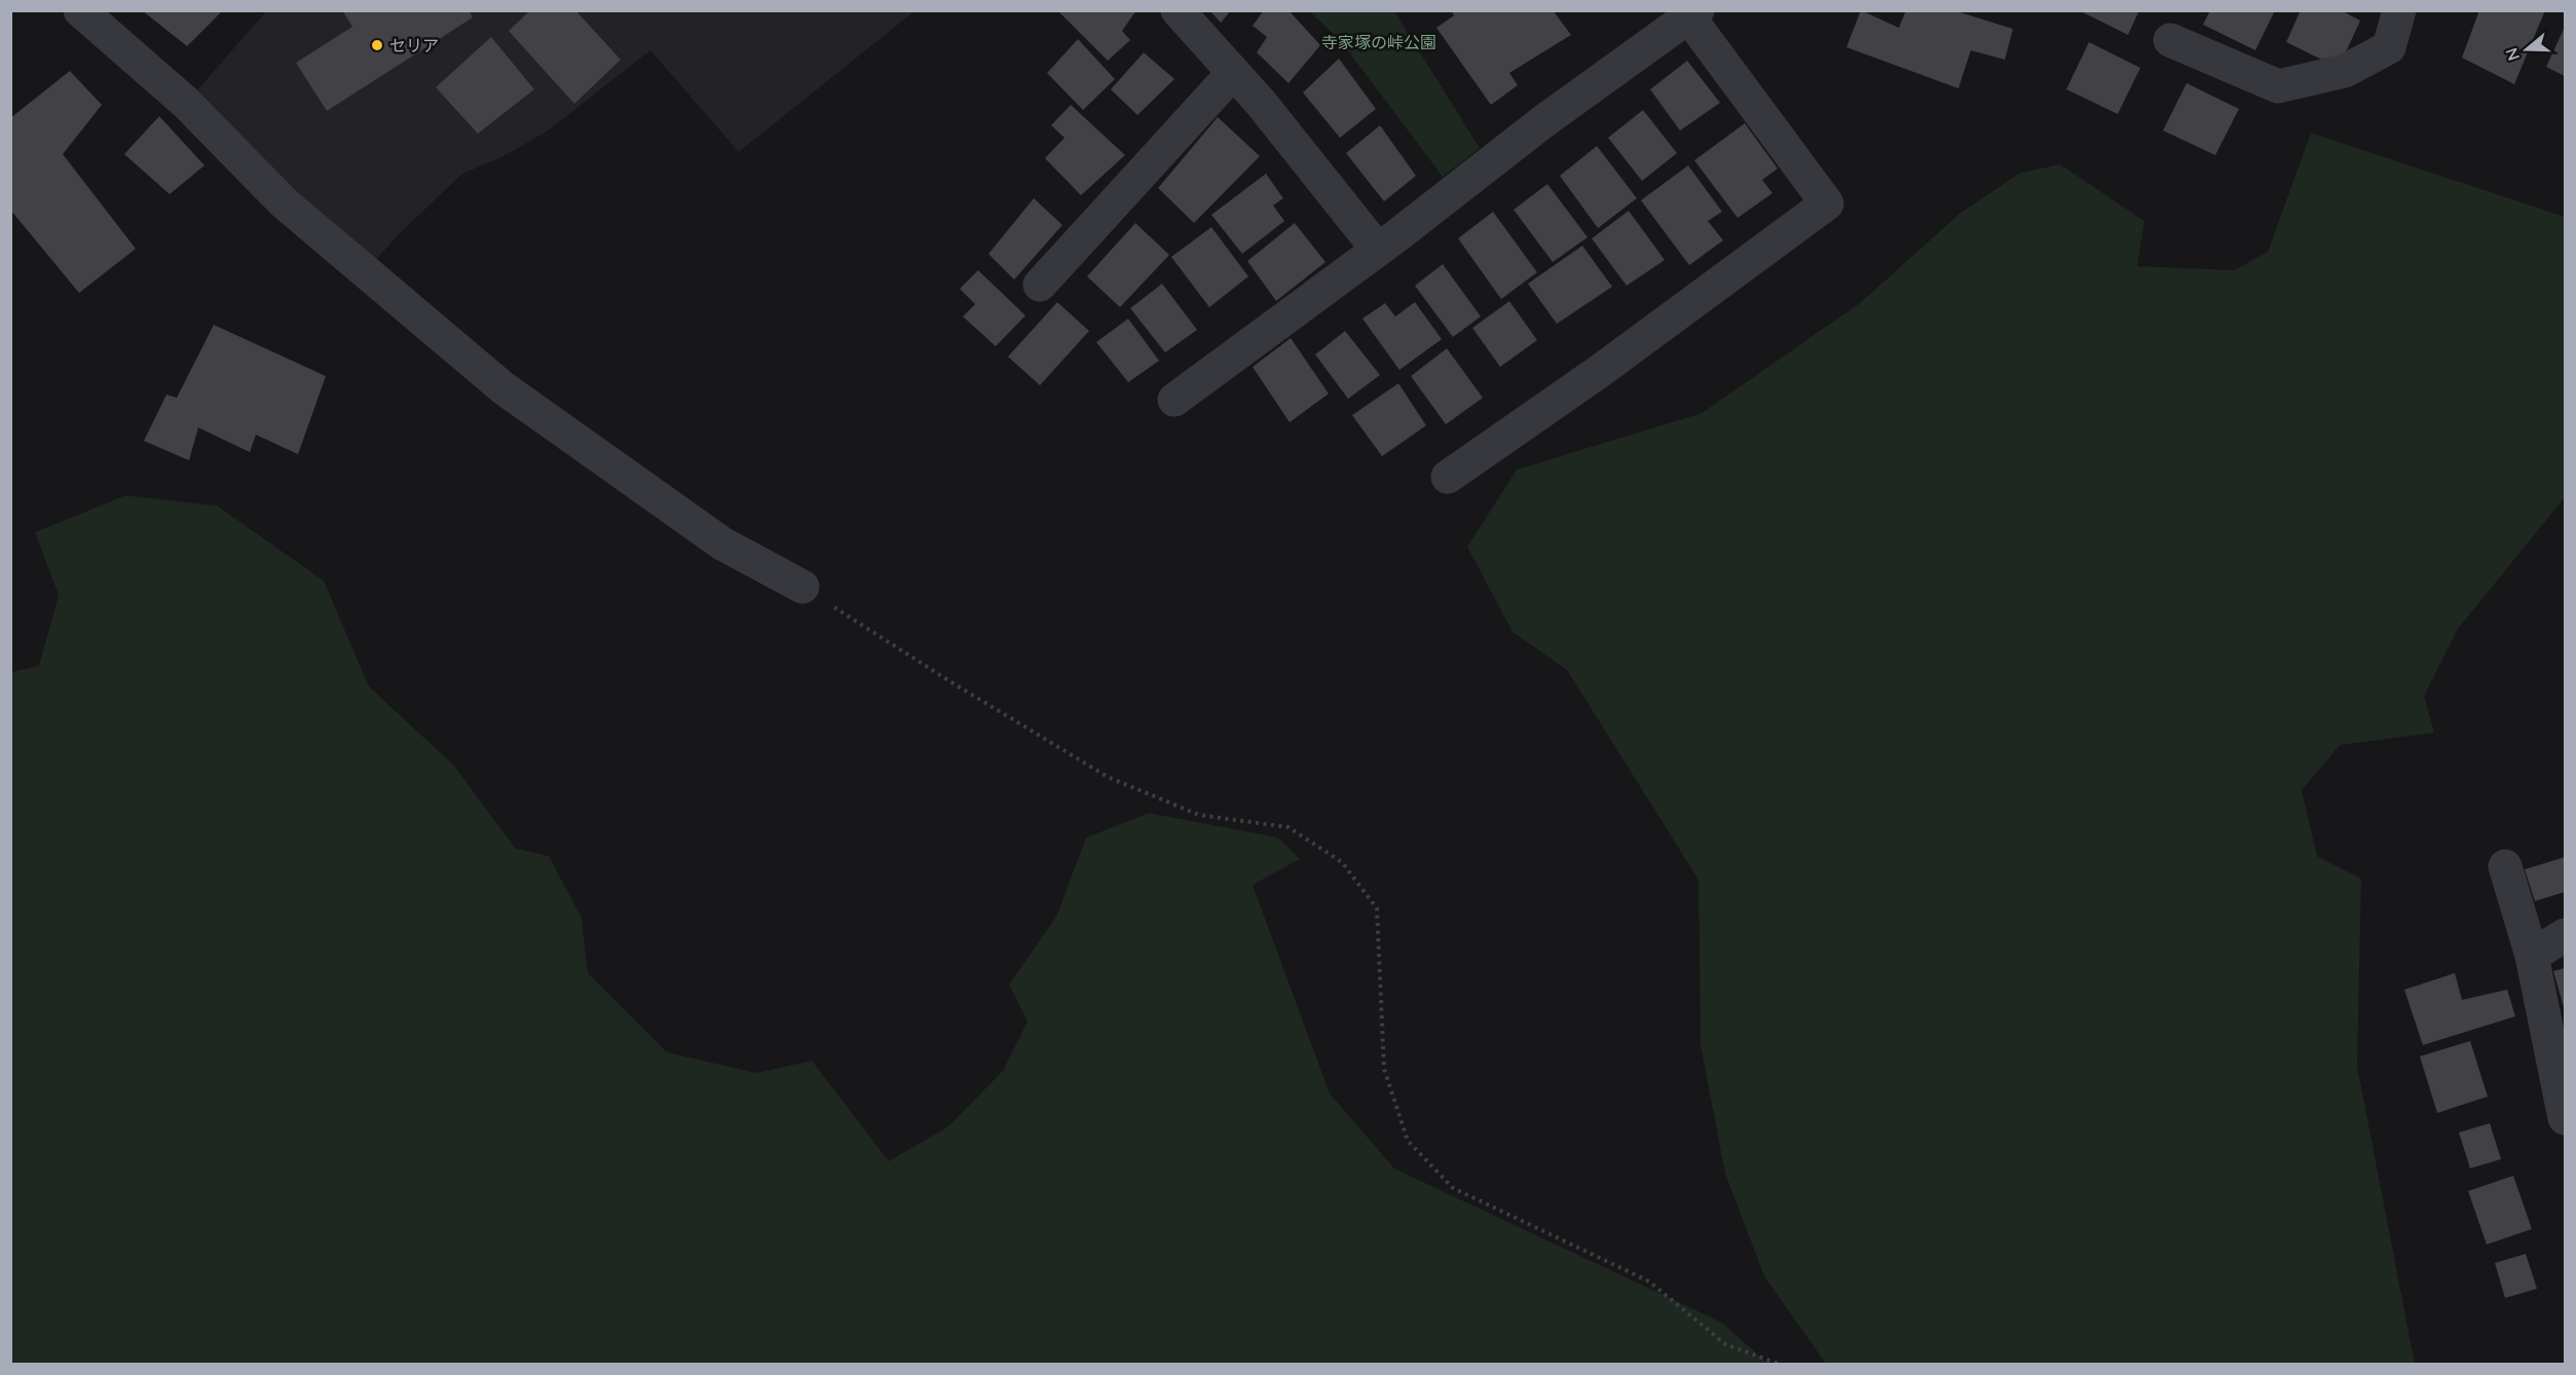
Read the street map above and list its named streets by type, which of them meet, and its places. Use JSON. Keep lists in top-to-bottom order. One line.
{"parks":["寺家塚の峠公園"],"places":["セリア"],"north":"left"}
